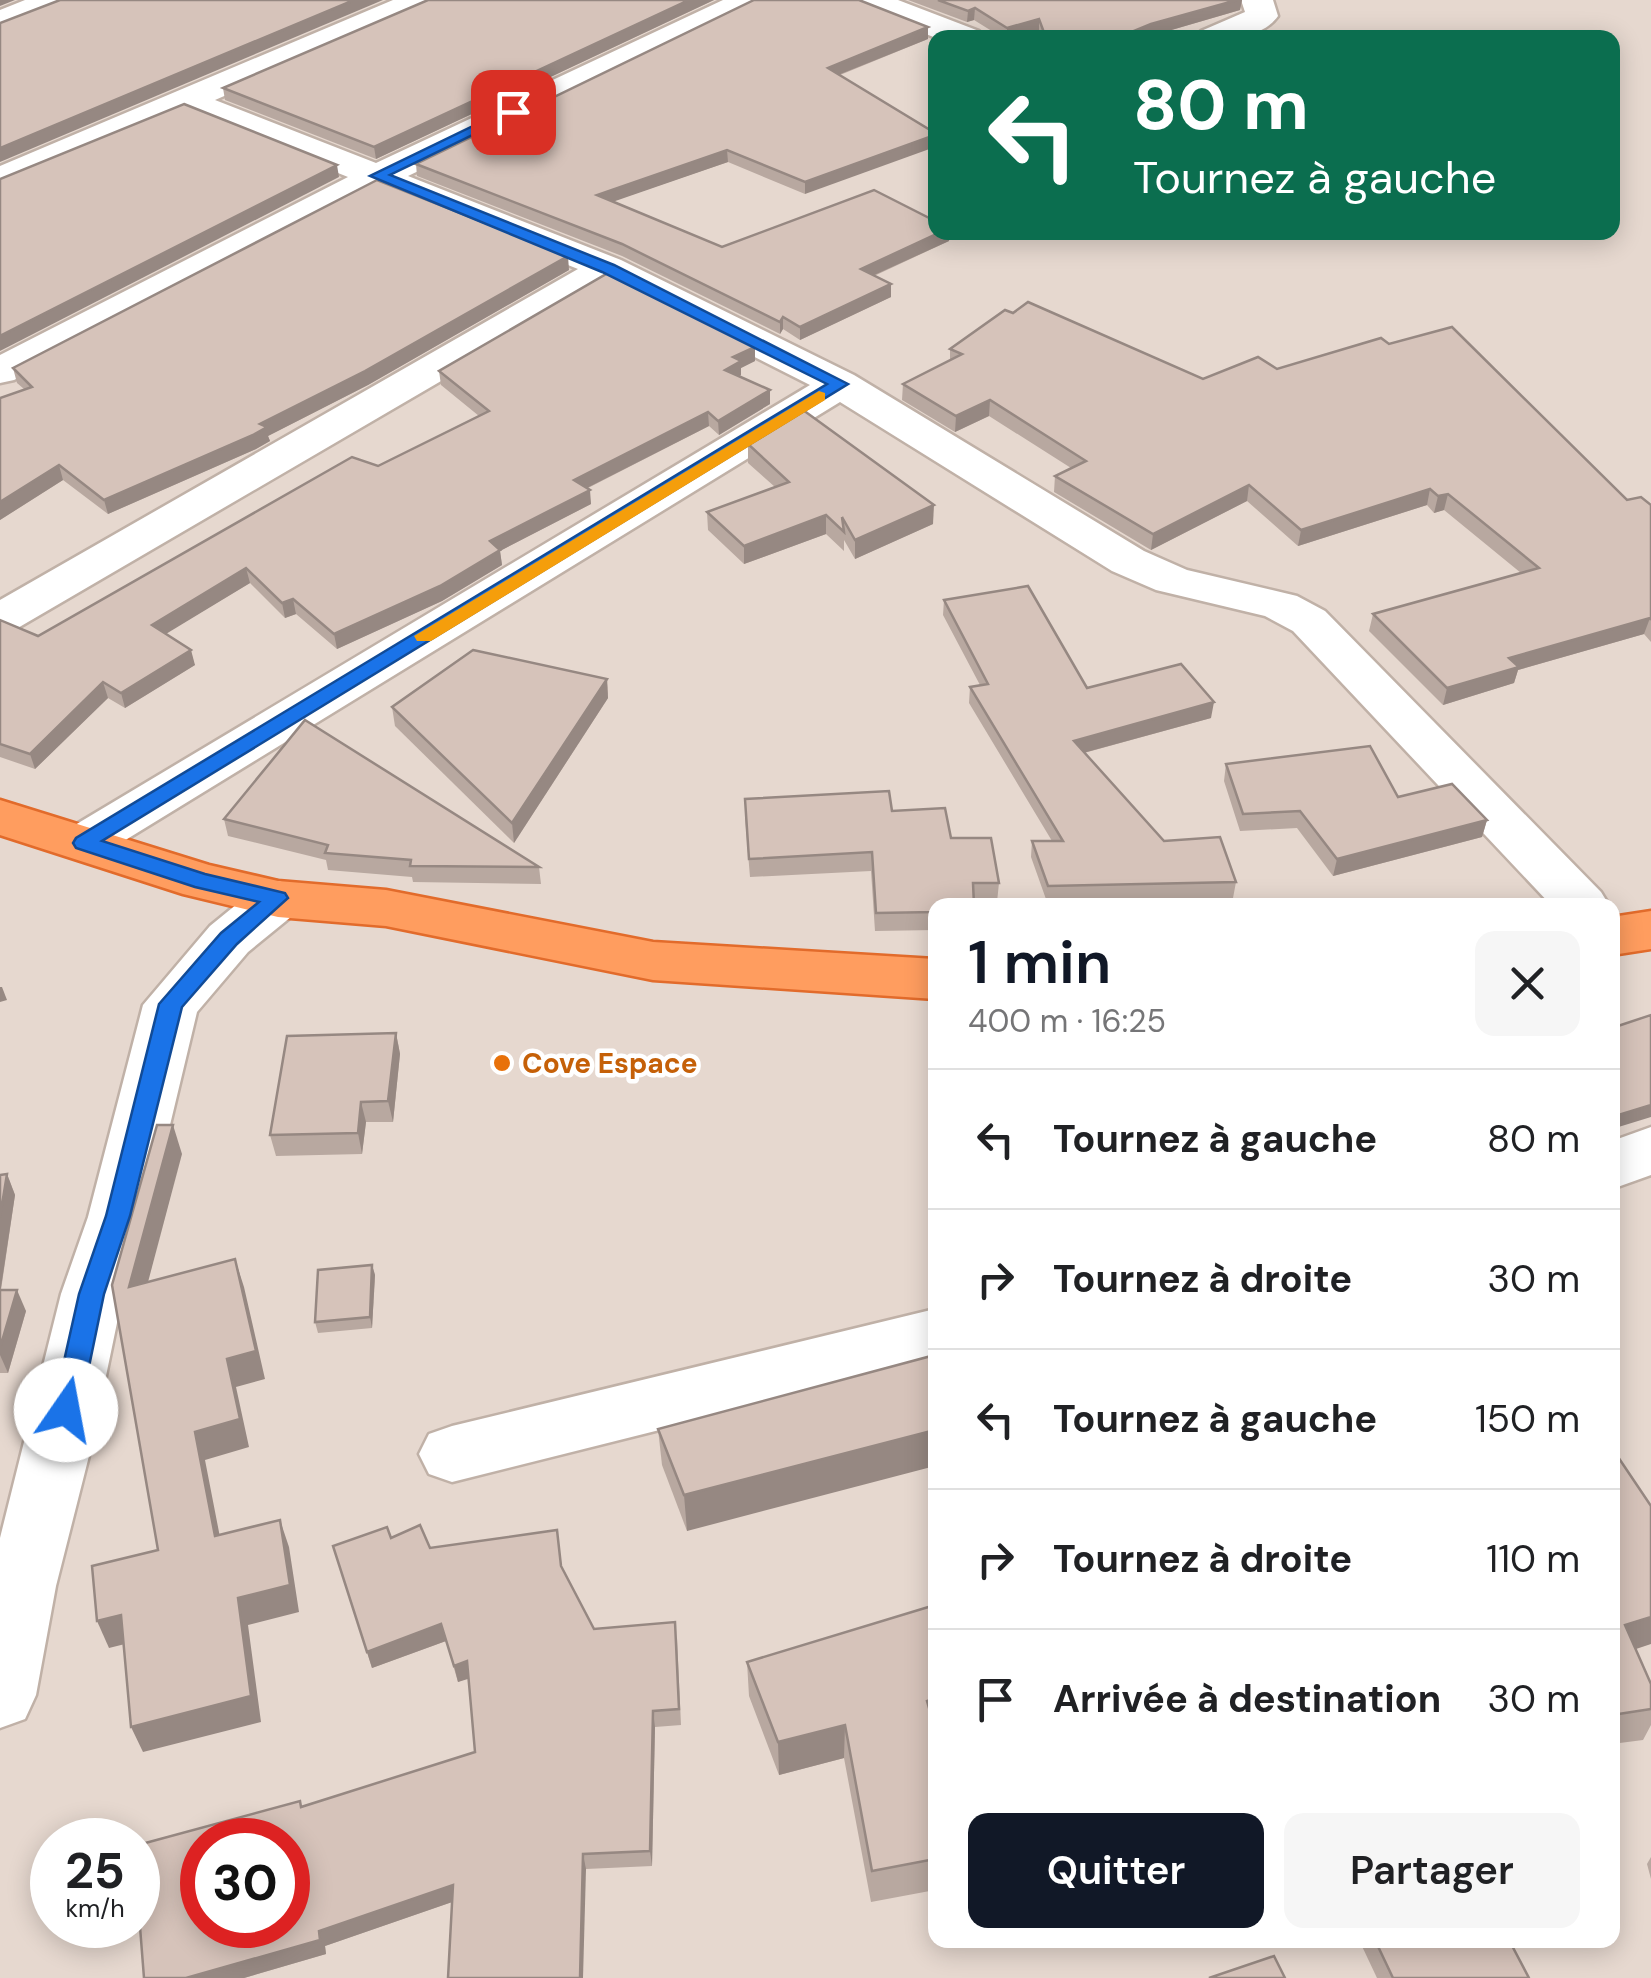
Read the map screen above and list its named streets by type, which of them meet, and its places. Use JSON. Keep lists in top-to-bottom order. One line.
{"places":["Cove Espace"],"page":{"turn":["80 m","Tournez à gauche"],"heading":["1 min","400 m · 16:25"],"list":[{"name":"Tournez à gauche","value":"80 m"},{"name":"Tournez à droite","value":"30 m"},{"name":"Tournez à gauche","value":"150 m"},{"name":"Tournez à droite","value":"110 m"},{"name":"Arrivée à destination","value":"30 m"}],"buttons":["Quitter","Partager"],"speed":"25 km/h","limit":"30"}}
